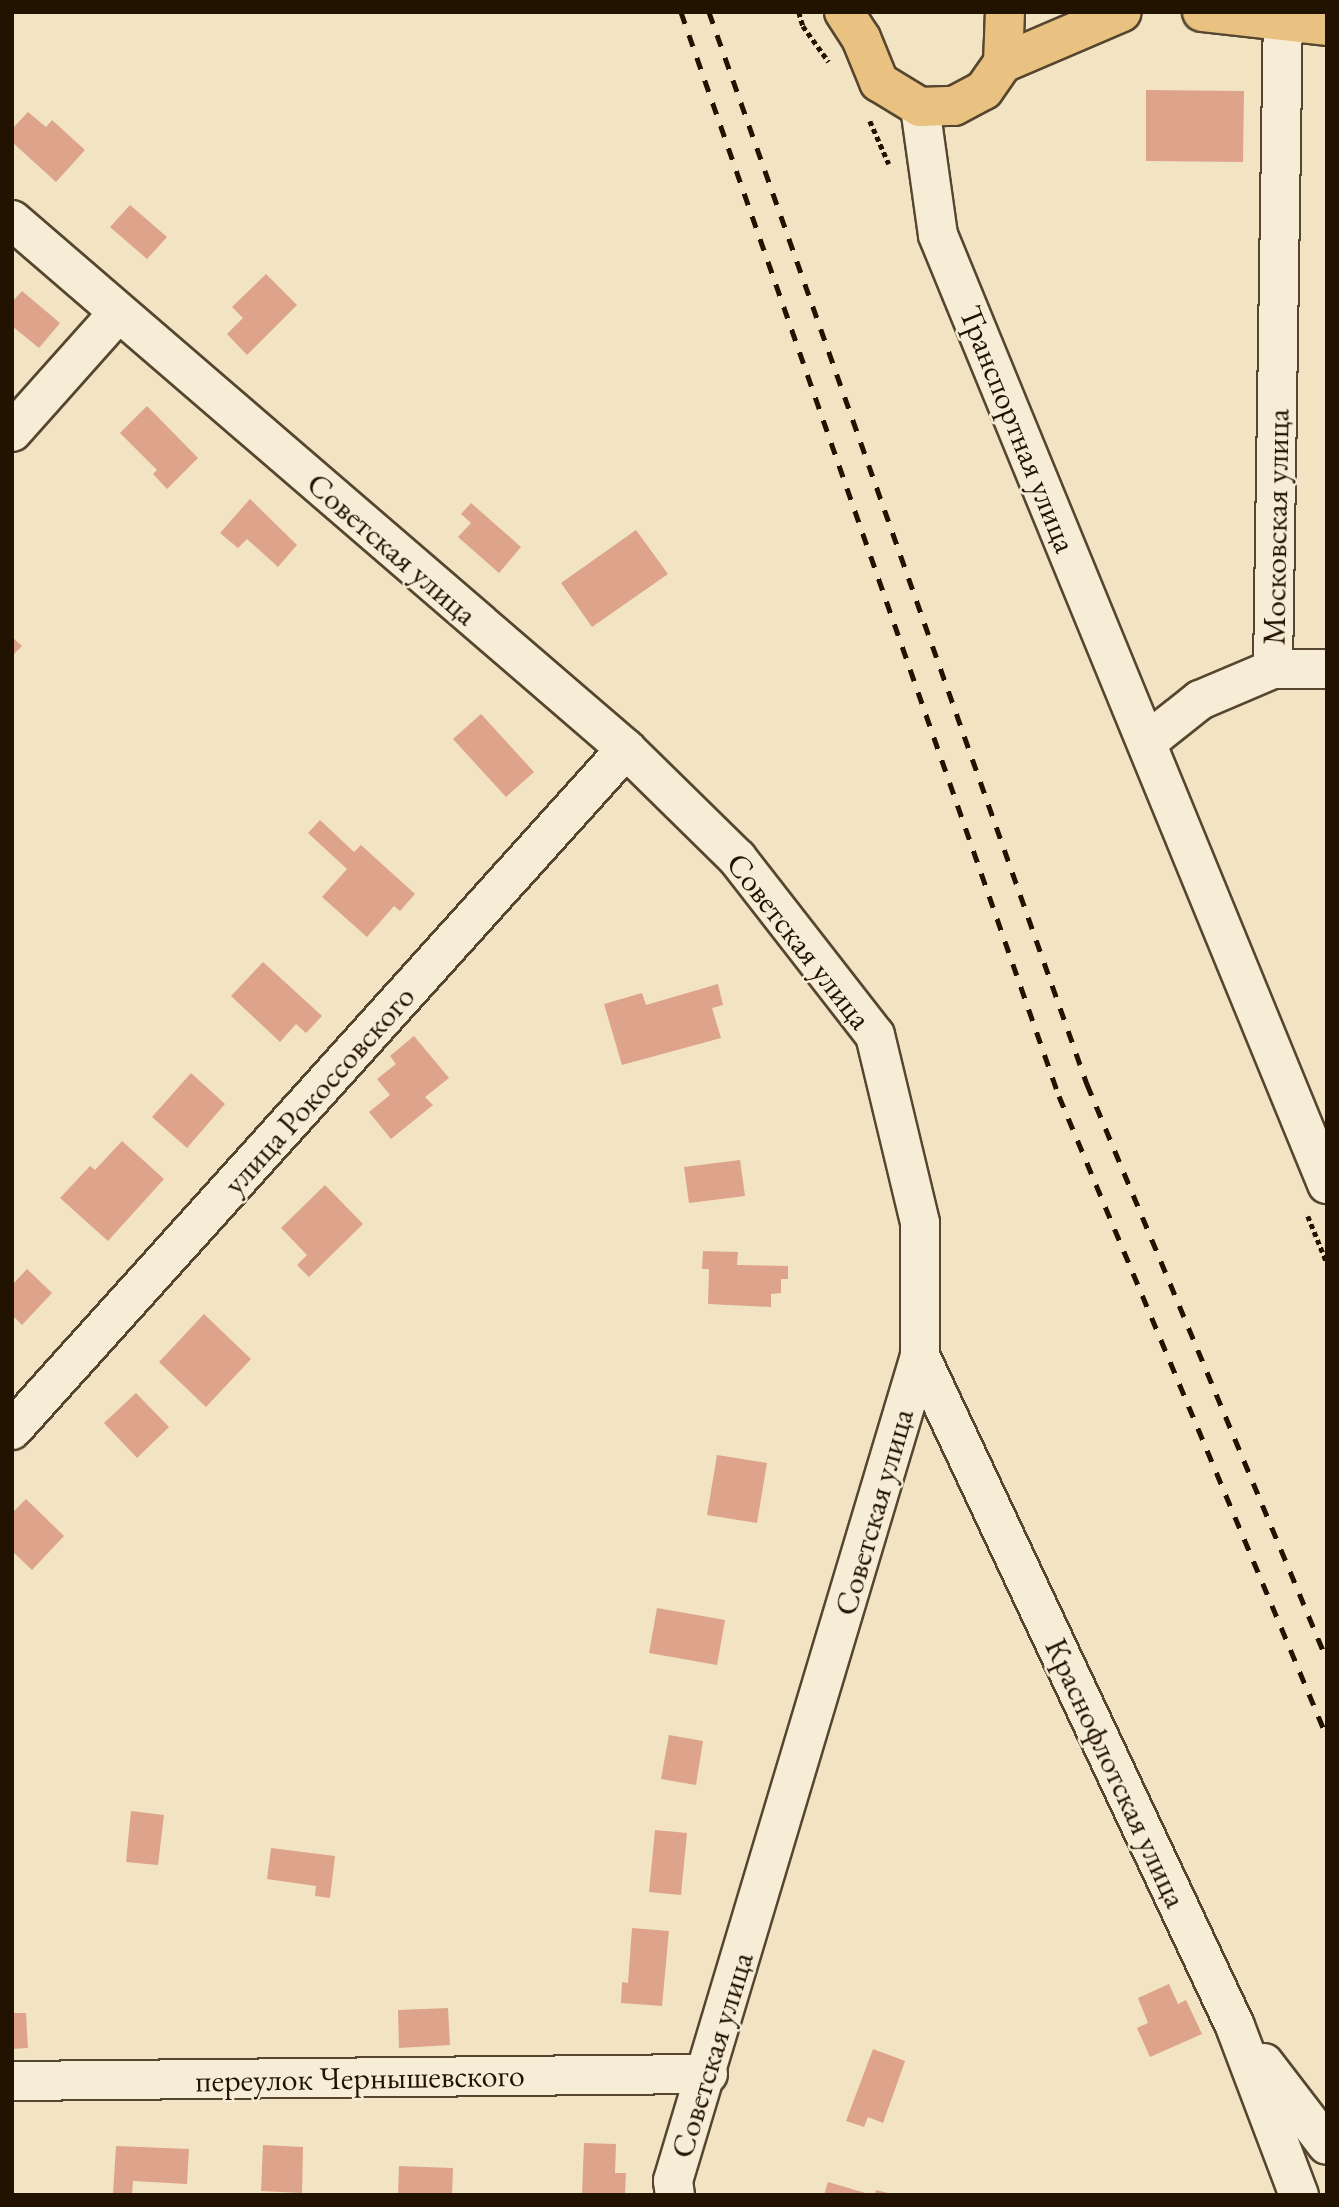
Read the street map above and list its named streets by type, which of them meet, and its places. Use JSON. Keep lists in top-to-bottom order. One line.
{"streets":{"street":["Транспортная улица","Московская улица","Советская улица","улица Рокоссовского","Краснофлотская улица","переулок Чернышевского"]},"crossings":[["Транспортная улица","Московская улица"],["Советская улица","улица Рокоссовского"],["Советская улица","Краснофлотская улица"],["Советская улица","переулок Чернышевского"]]}
